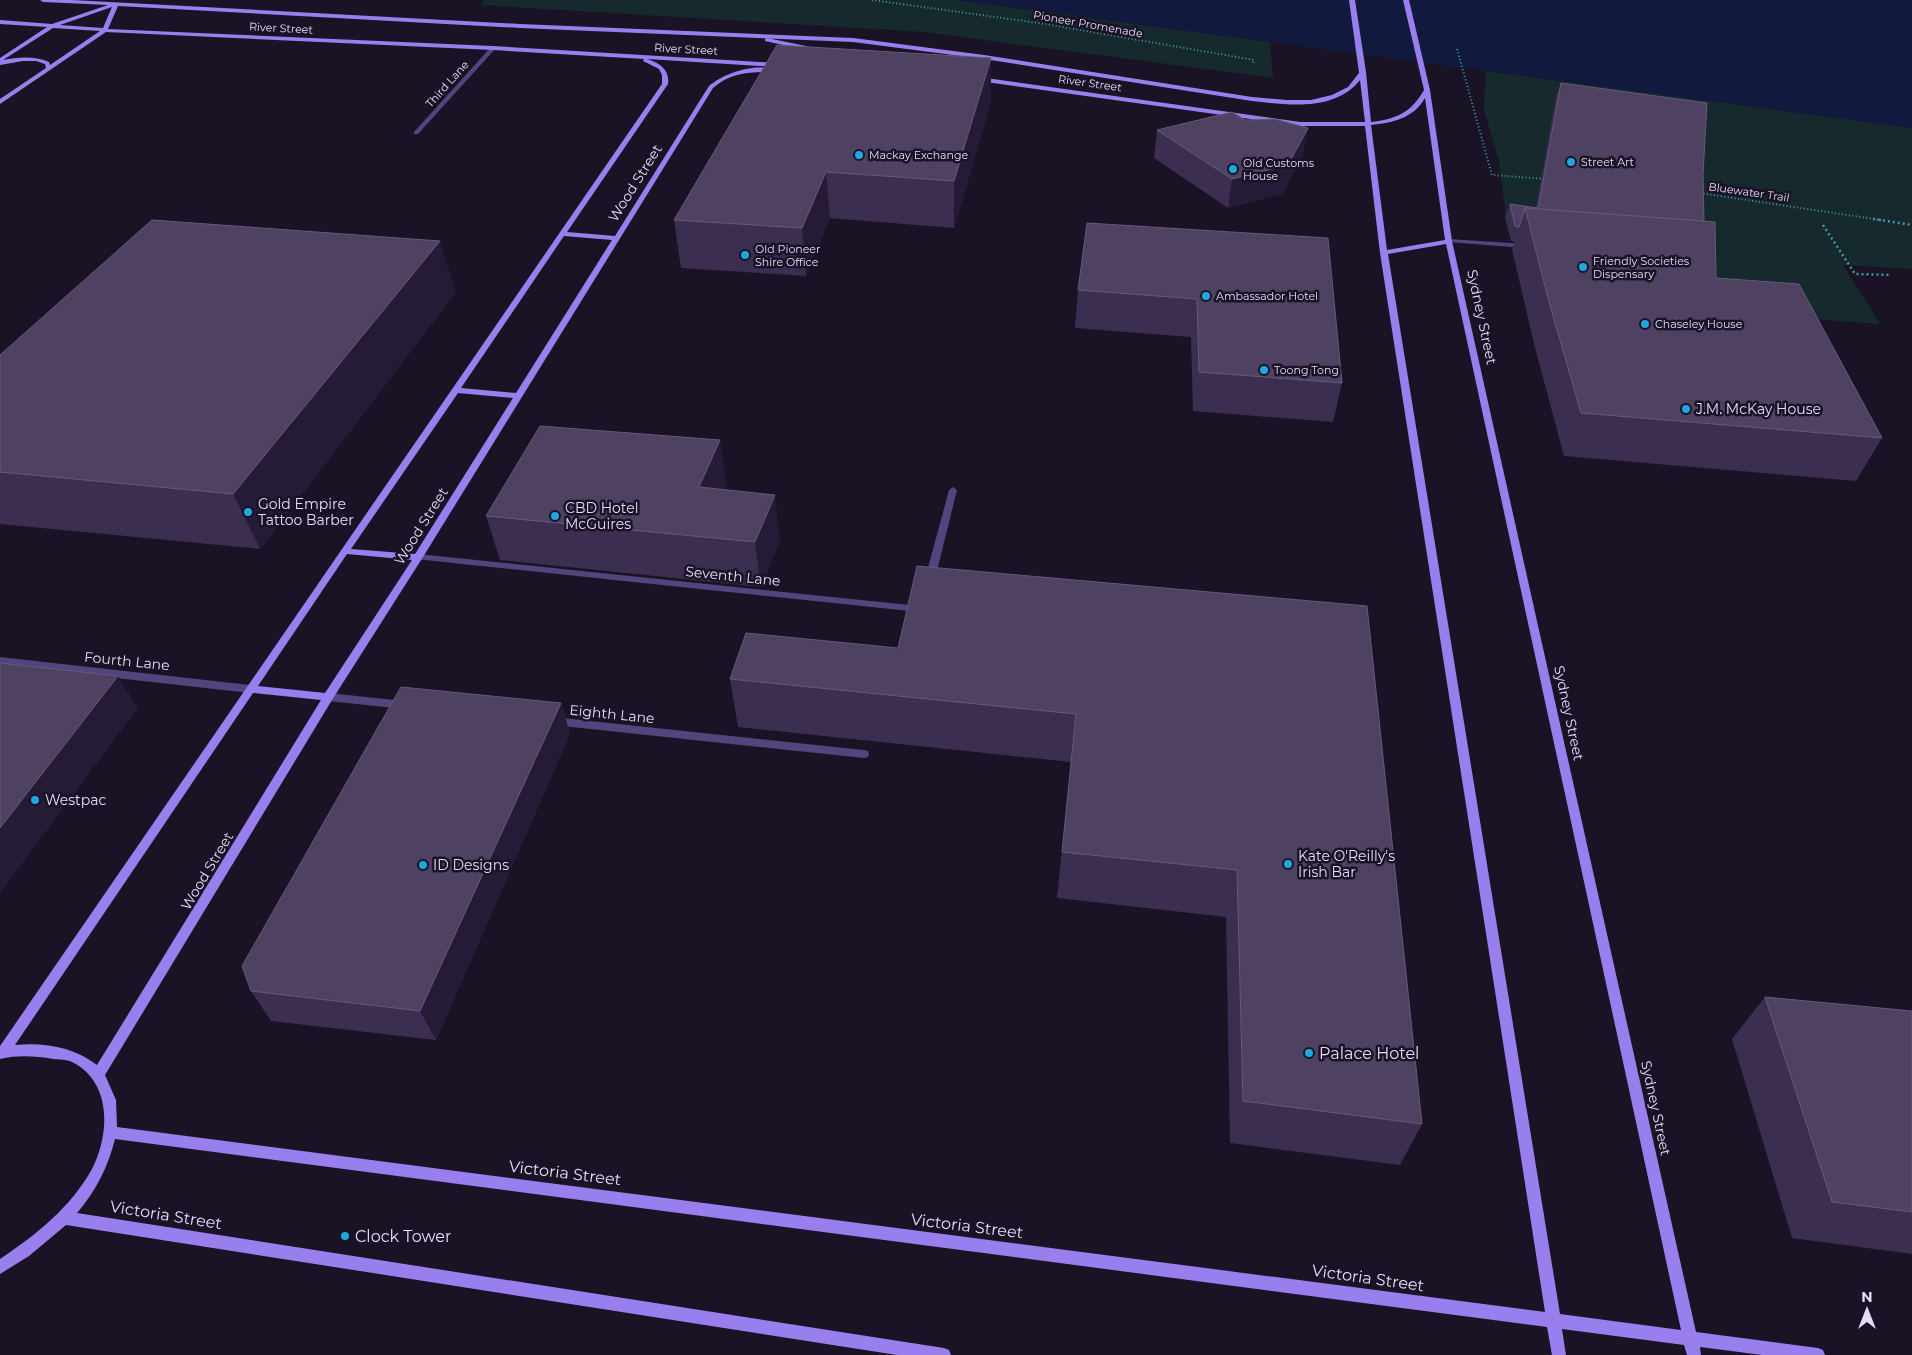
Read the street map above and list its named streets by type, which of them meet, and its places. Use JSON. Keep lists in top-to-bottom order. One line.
{"streets":{"street":["River Street","Wood Street","Sydney Street","Victoria Street"],"lane":["Third Lane","Seventh Lane","Fourth Lane","Eighth Lane"],"path":["Pioneer Promenade","Bluewater Trail"]},"crossings":[["River Street","Third Lane"],["River Street","Wood Street"],["River Street","Sydney Street"],["Wood Street","Seventh Lane"],["Wood Street","Fourth Lane"],["Sydney Street","Victoria Street"]],"places":["Mackay Exchange","Street Art","Old Customs House","Old Pioneer Shire Office","Friendly Societies Dispensary","Ambassador Hotel","Chaseley House","Toong Tong","J.M. McKay House","Gold Empire Tattoo Barber","CBD Hotel McGuires","Westpac","Kate O'Reilly's Irish Bar","ID Designs","Palace Hotel","Clock Tower"],"north":"top"}
